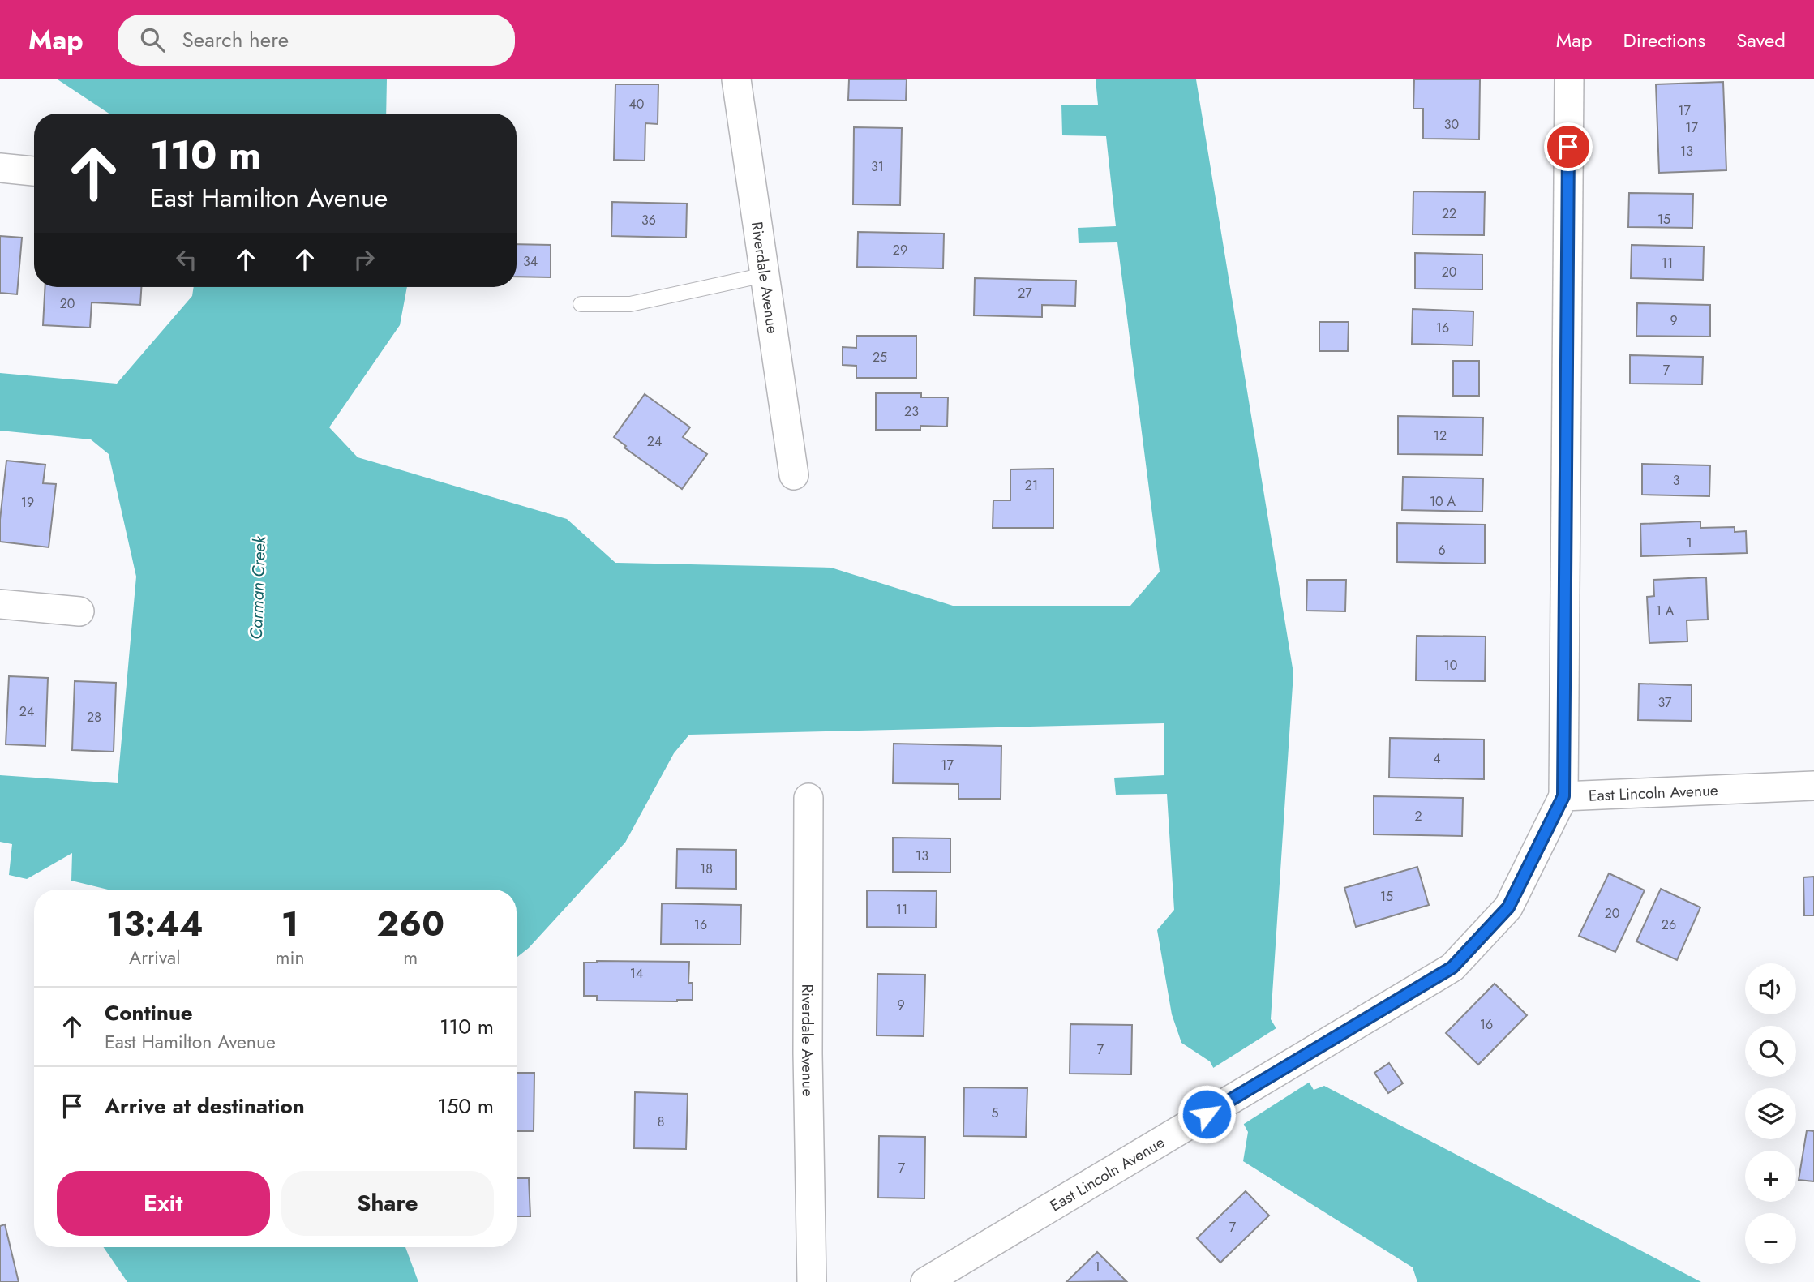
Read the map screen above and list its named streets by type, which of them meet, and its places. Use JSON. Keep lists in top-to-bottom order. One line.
{"streets":{"street":["Riverdale Avenue","East Lincoln Avenue"]},"water":["Carman Creek"],"house_numbers":["40","17","30","17","13","31","22","15","36","29","34","11","20","27","20","9","16","25","7","23","12","24","3","21","10 A","19","1","6","1 A","10","37","24","28","4","17","2","13","18","15","11","20","16","26","14","9","16","7","5","8","7","7","1"],"page":{"header":"Map","search":"Search here","nav":["Map","Directions","Saved"],"turn":["110 m","East Hamilton Avenue"],"eta":["13:44","Arrival","1","min","260","m"],"map_buttons":["+","−"],"list":[{"name":"Continue","note":"East Hamilton Avenue","value":"110 m"},{"name":"Arrive at destination","value":"150 m"}],"buttons":["Exit","Share"]}}
